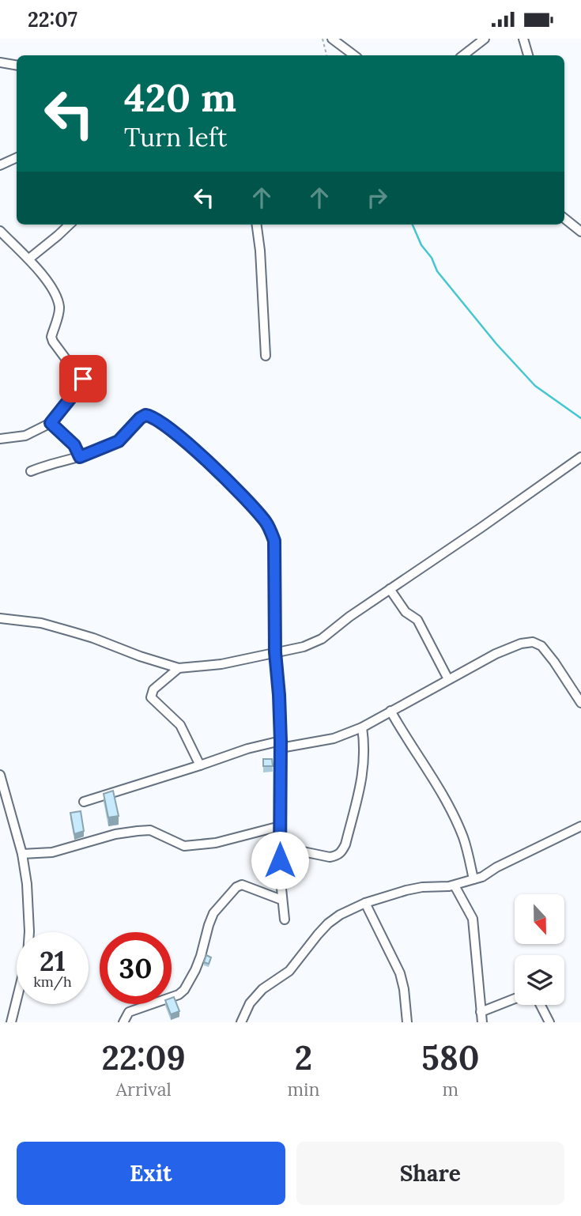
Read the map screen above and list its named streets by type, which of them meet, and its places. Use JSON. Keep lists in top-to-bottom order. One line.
{"north":"bottom","page":{"status":"22:07","turn":["420 m","Turn left"],"speed":"21 km/h","limit":"30","eta":["22:09","Arrival","2","min","580","m"],"buttons":["Exit","Share"]}}
